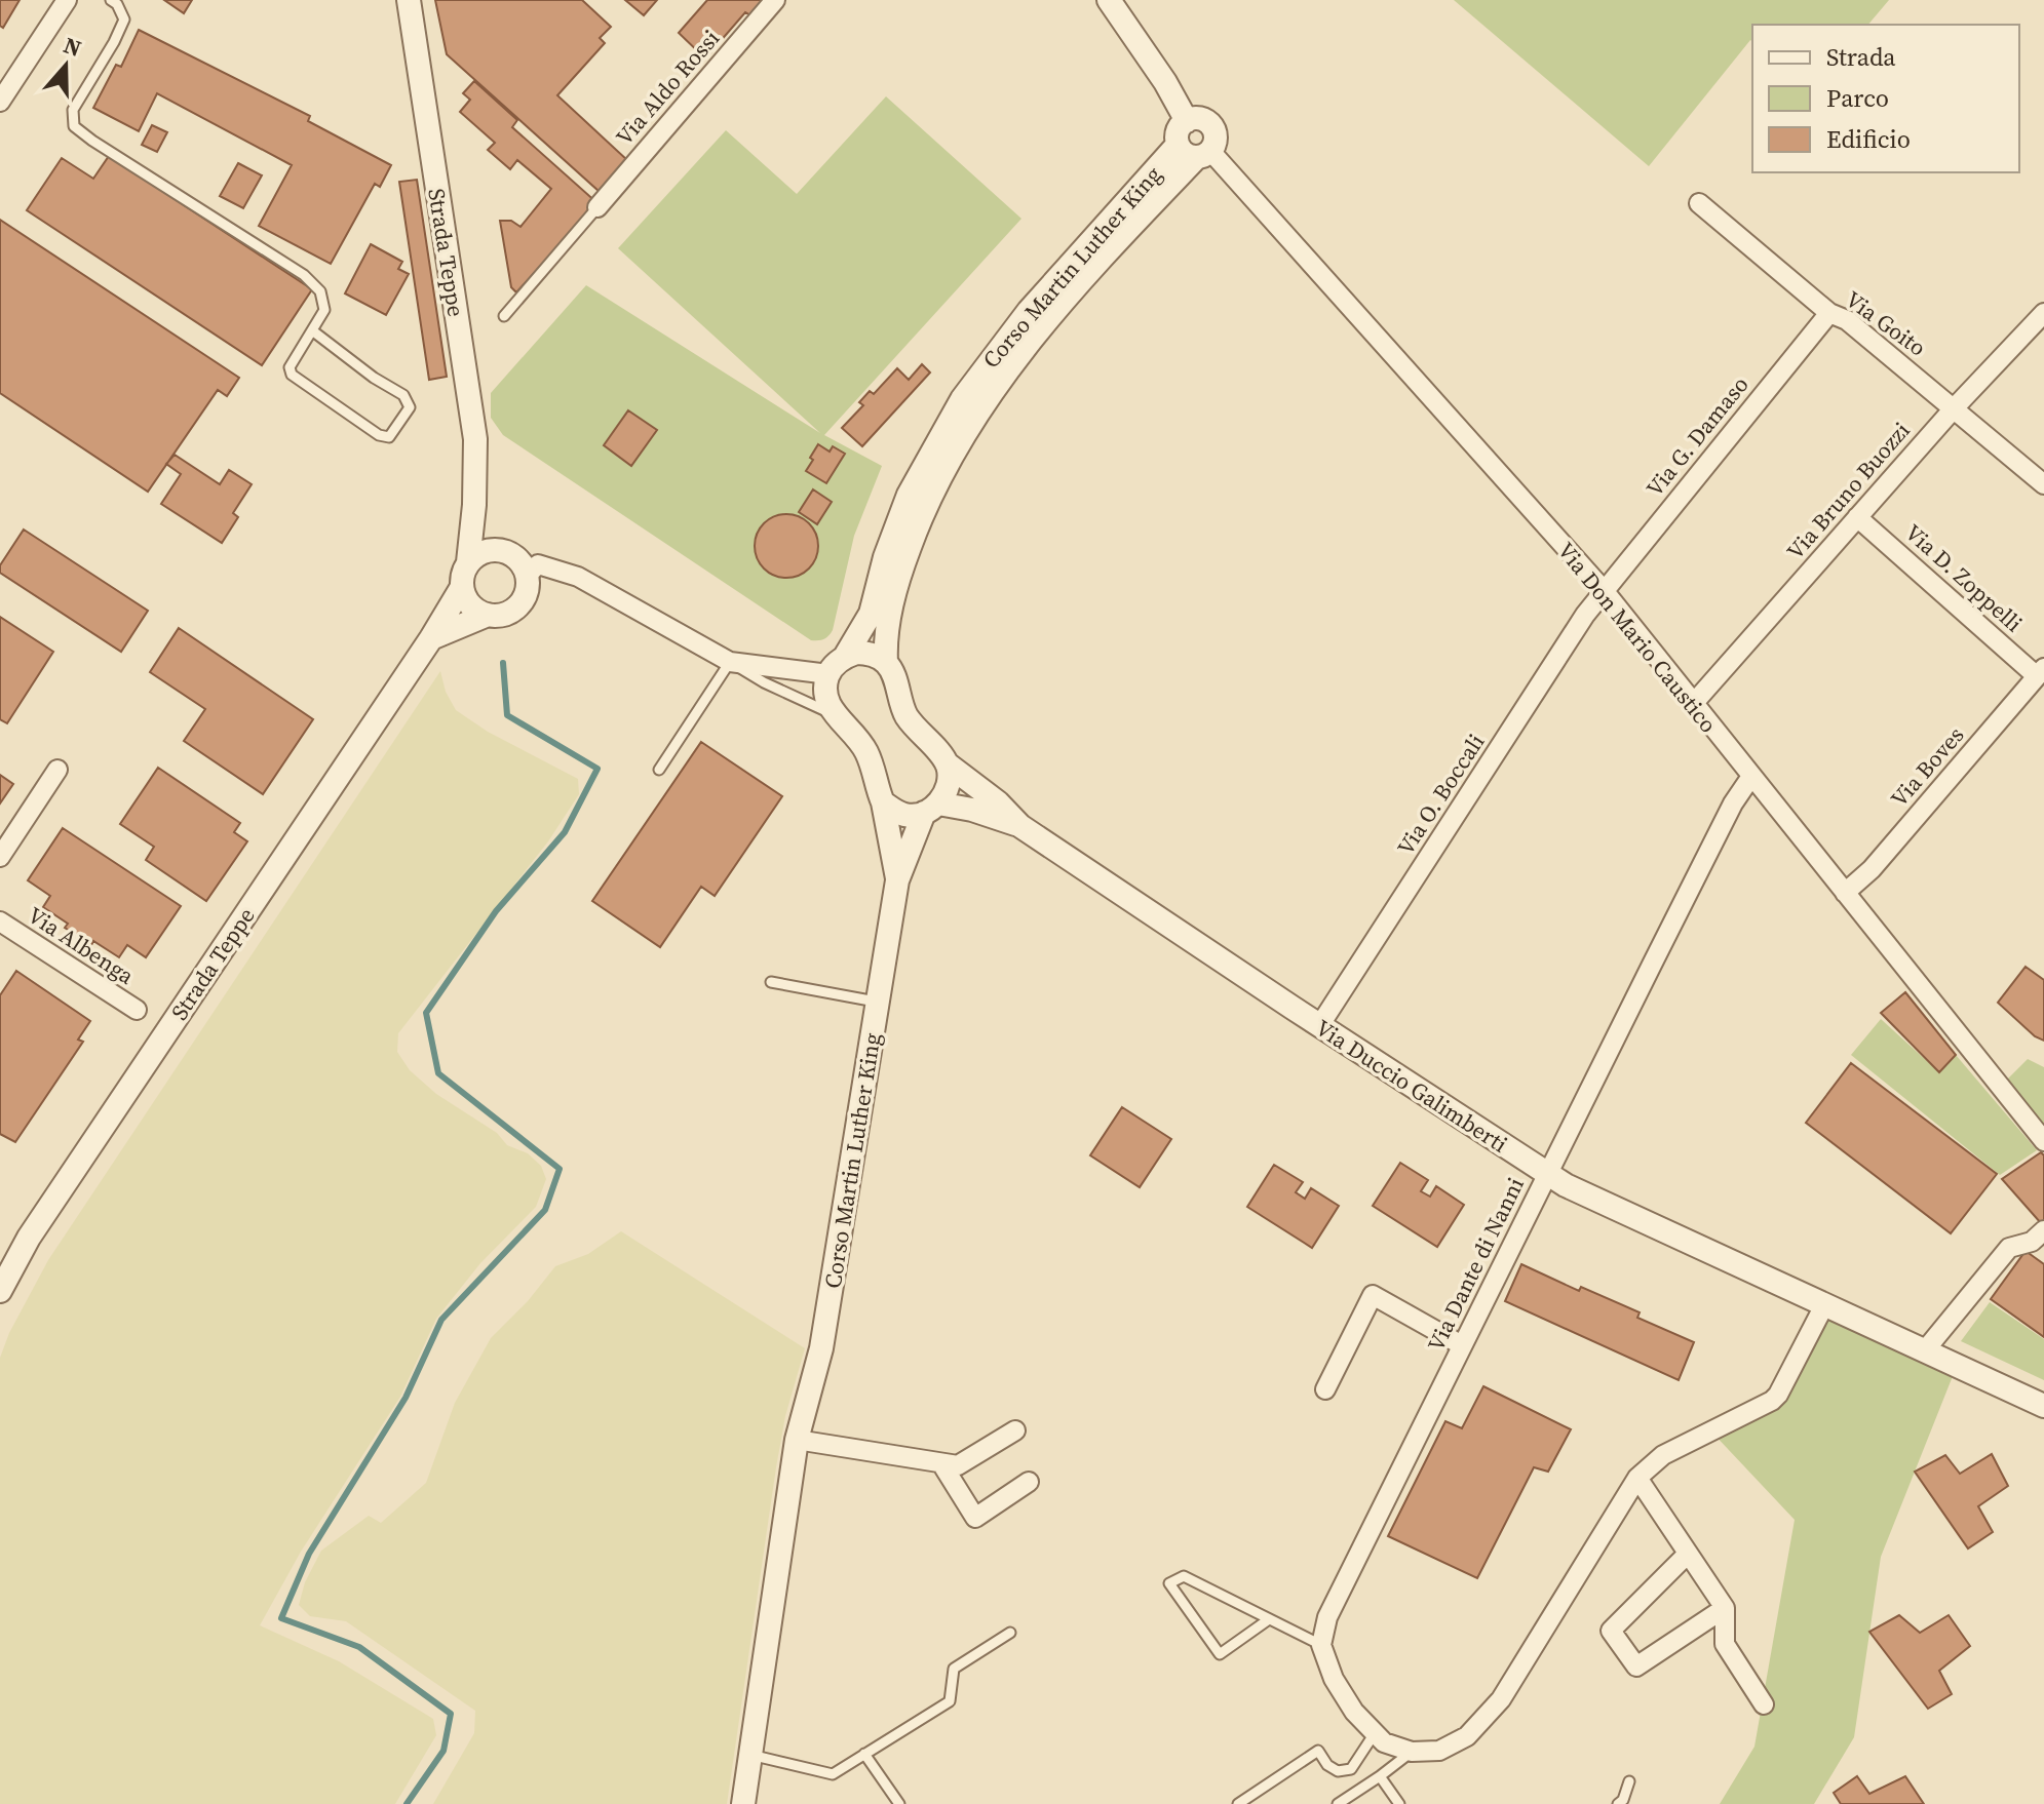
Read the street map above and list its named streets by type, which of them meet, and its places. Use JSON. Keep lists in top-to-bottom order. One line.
{"streets":{"street":["Via Aldo Rossi","Strada Teppe","Corso Martin Luther King","Via Goito","Via G. Damaso","Via Bruno Buozzi","Via D. Zoppelli","Via Don Mario Caustico","Via Boves","Via O. Boccali","Via Albenga","Via Duccio Galimberti","Via Dante di Nanni"]},"crossings":[["Corso Martin Luther King","Via Don Mario Caustico"],["Corso Martin Luther King","Via Duccio Galimberti"],["Via Goito","Via G. Damaso"],["Via Goito","Via Bruno Buozzi"],["Via G. Damaso","Via Don Mario Caustico"],["Via G. Damaso","Via O. Boccali"],["Via Bruno Buozzi","Via D. Zoppelli"],["Via Bruno Buozzi","Via Don Mario Caustico"],["Via D. Zoppelli","Via Boves"],["Via Don Mario Caustico","Via Boves"],["Via Don Mario Caustico","Via O. Boccali"],["Via Don Mario Caustico","Via Dante di Nanni"],["Via O. Boccali","Via Duccio Galimberti"],["Via Duccio Galimberti","Via Dante di Nanni"]],"legend":["Strada","Parco","Edificio"],"north":"top"}
